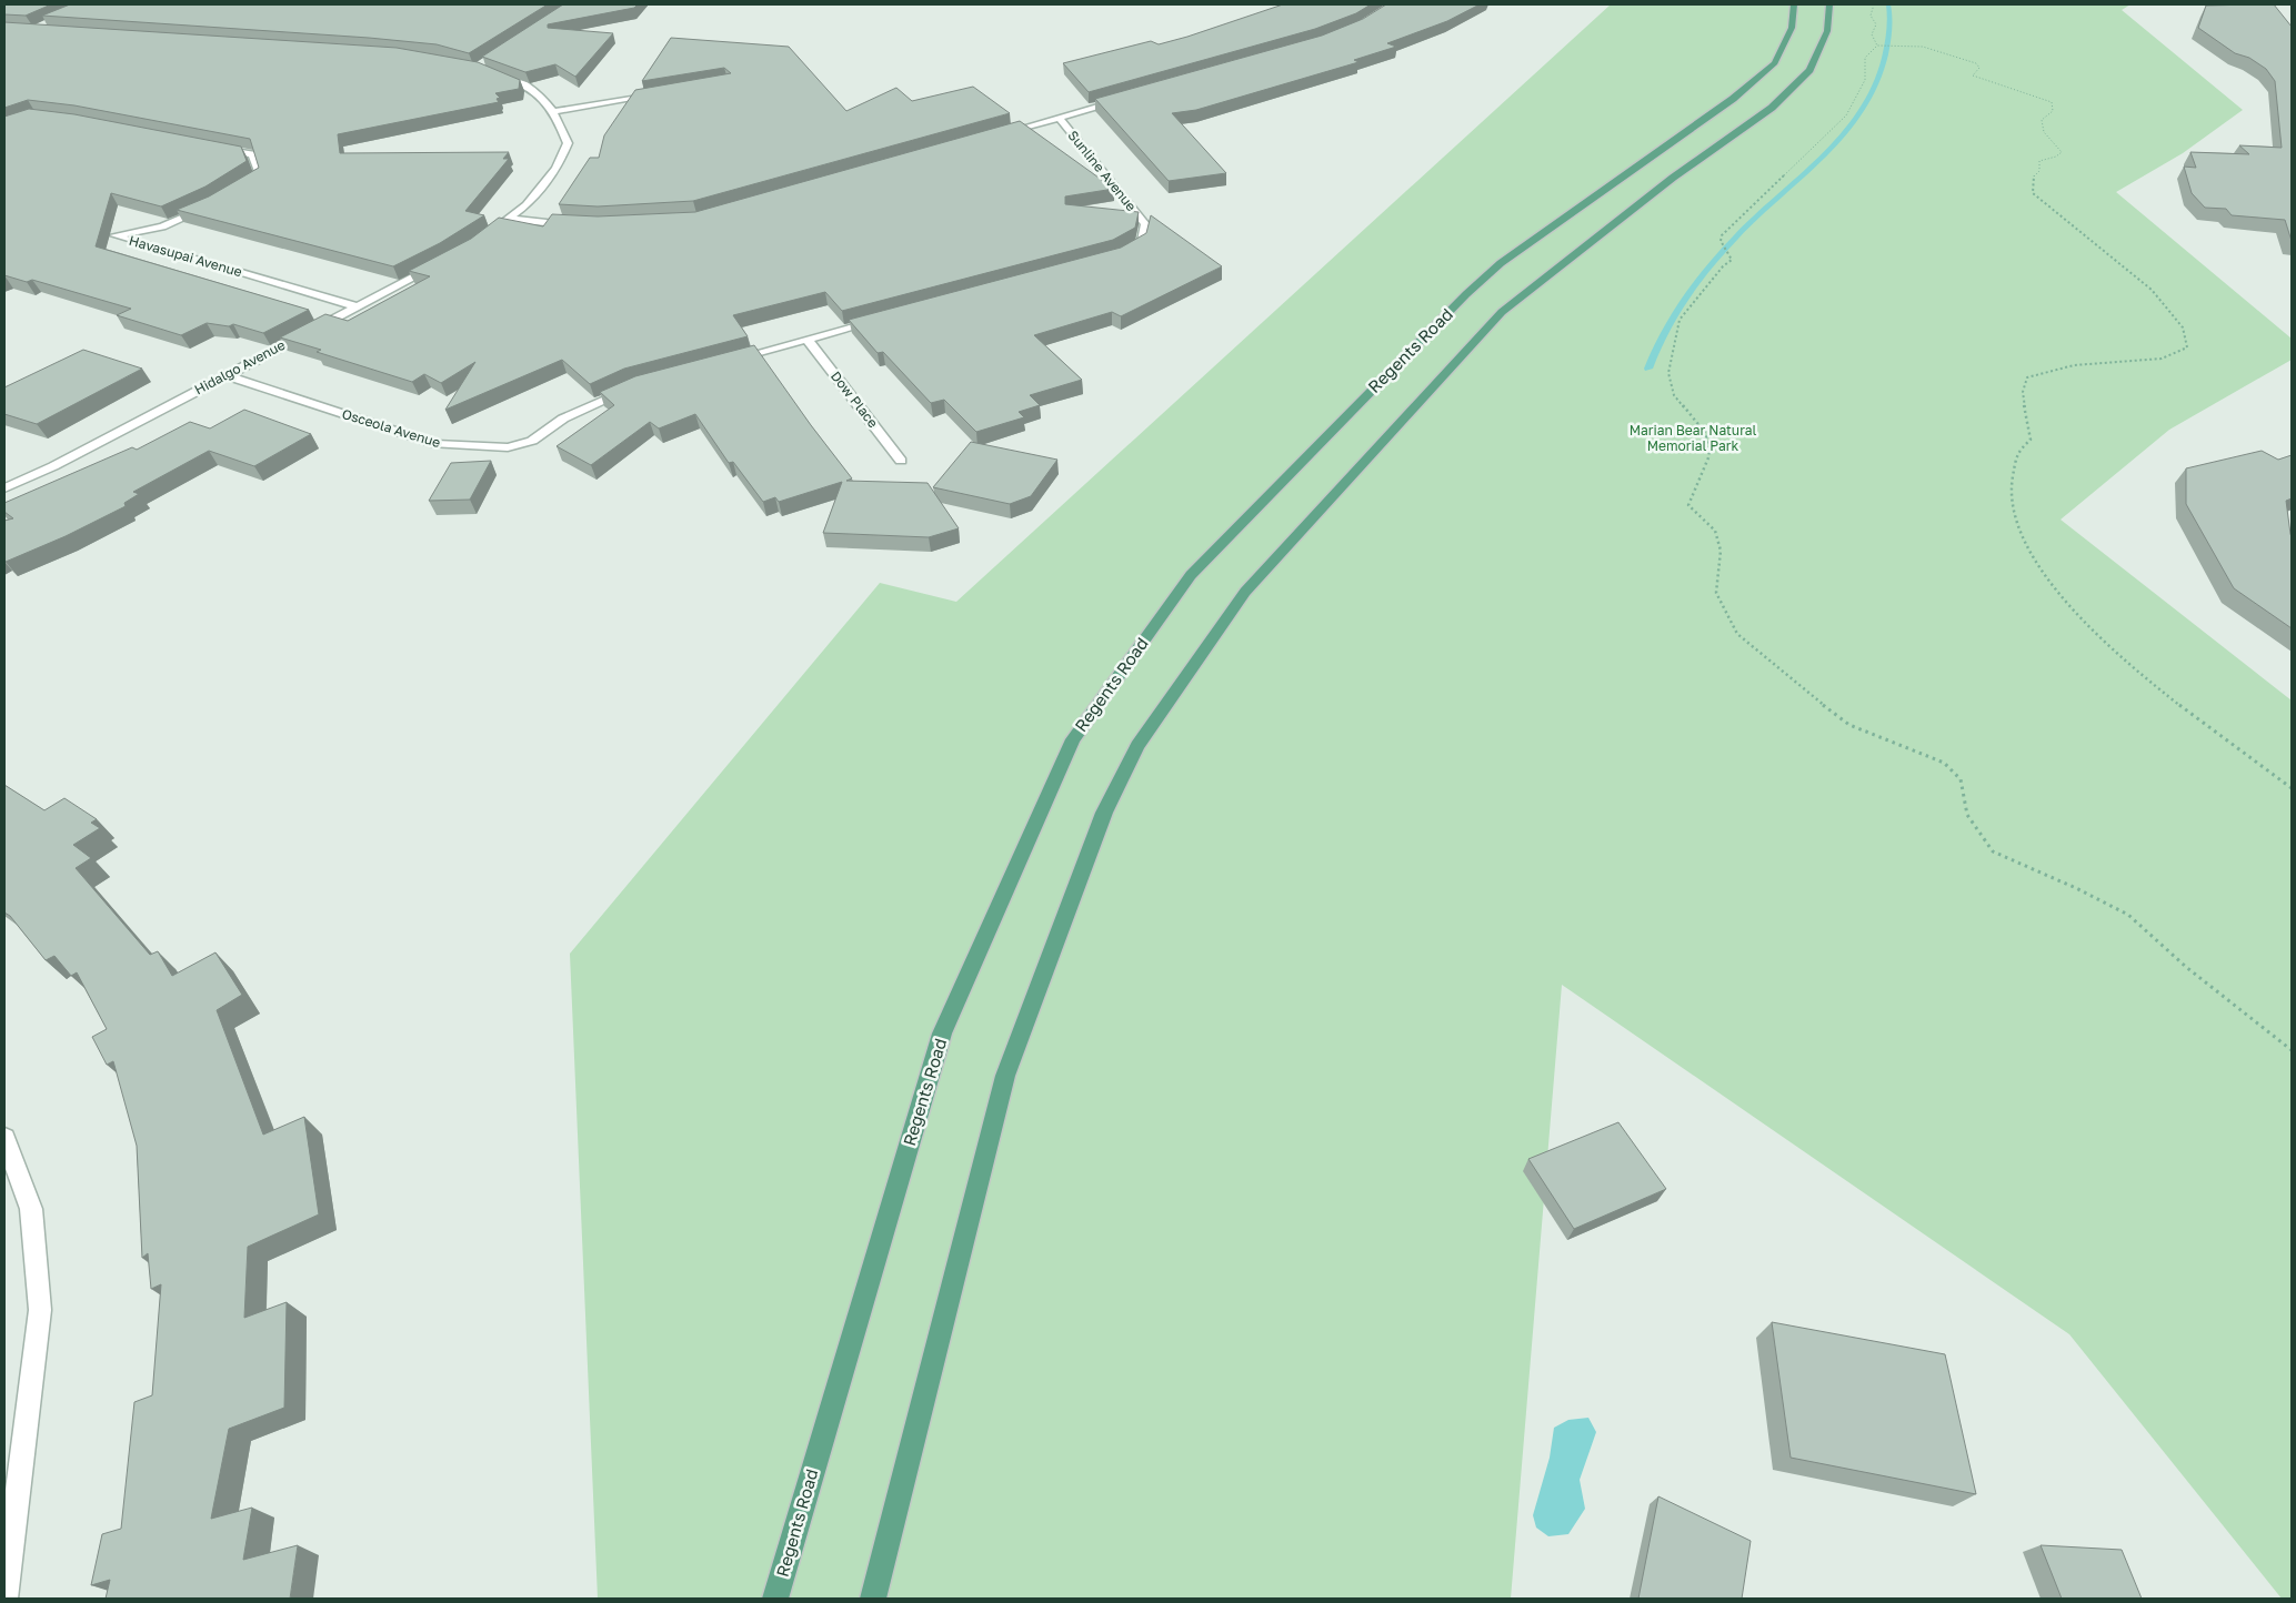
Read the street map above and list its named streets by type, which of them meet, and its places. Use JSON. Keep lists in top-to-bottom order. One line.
{"streets":{"main road":["Regents Road"],"street":["Sunline Avenue","Havasupai Avenue","Hidalgo Avenue","Dow Place","Osceola Avenue"]},"crossings":[["Havasupai Avenue","Hidalgo Avenue"],["Hidalgo Avenue","Osceola Avenue"]],"parks":["Marian Bear Natural Memorial Park"]}
